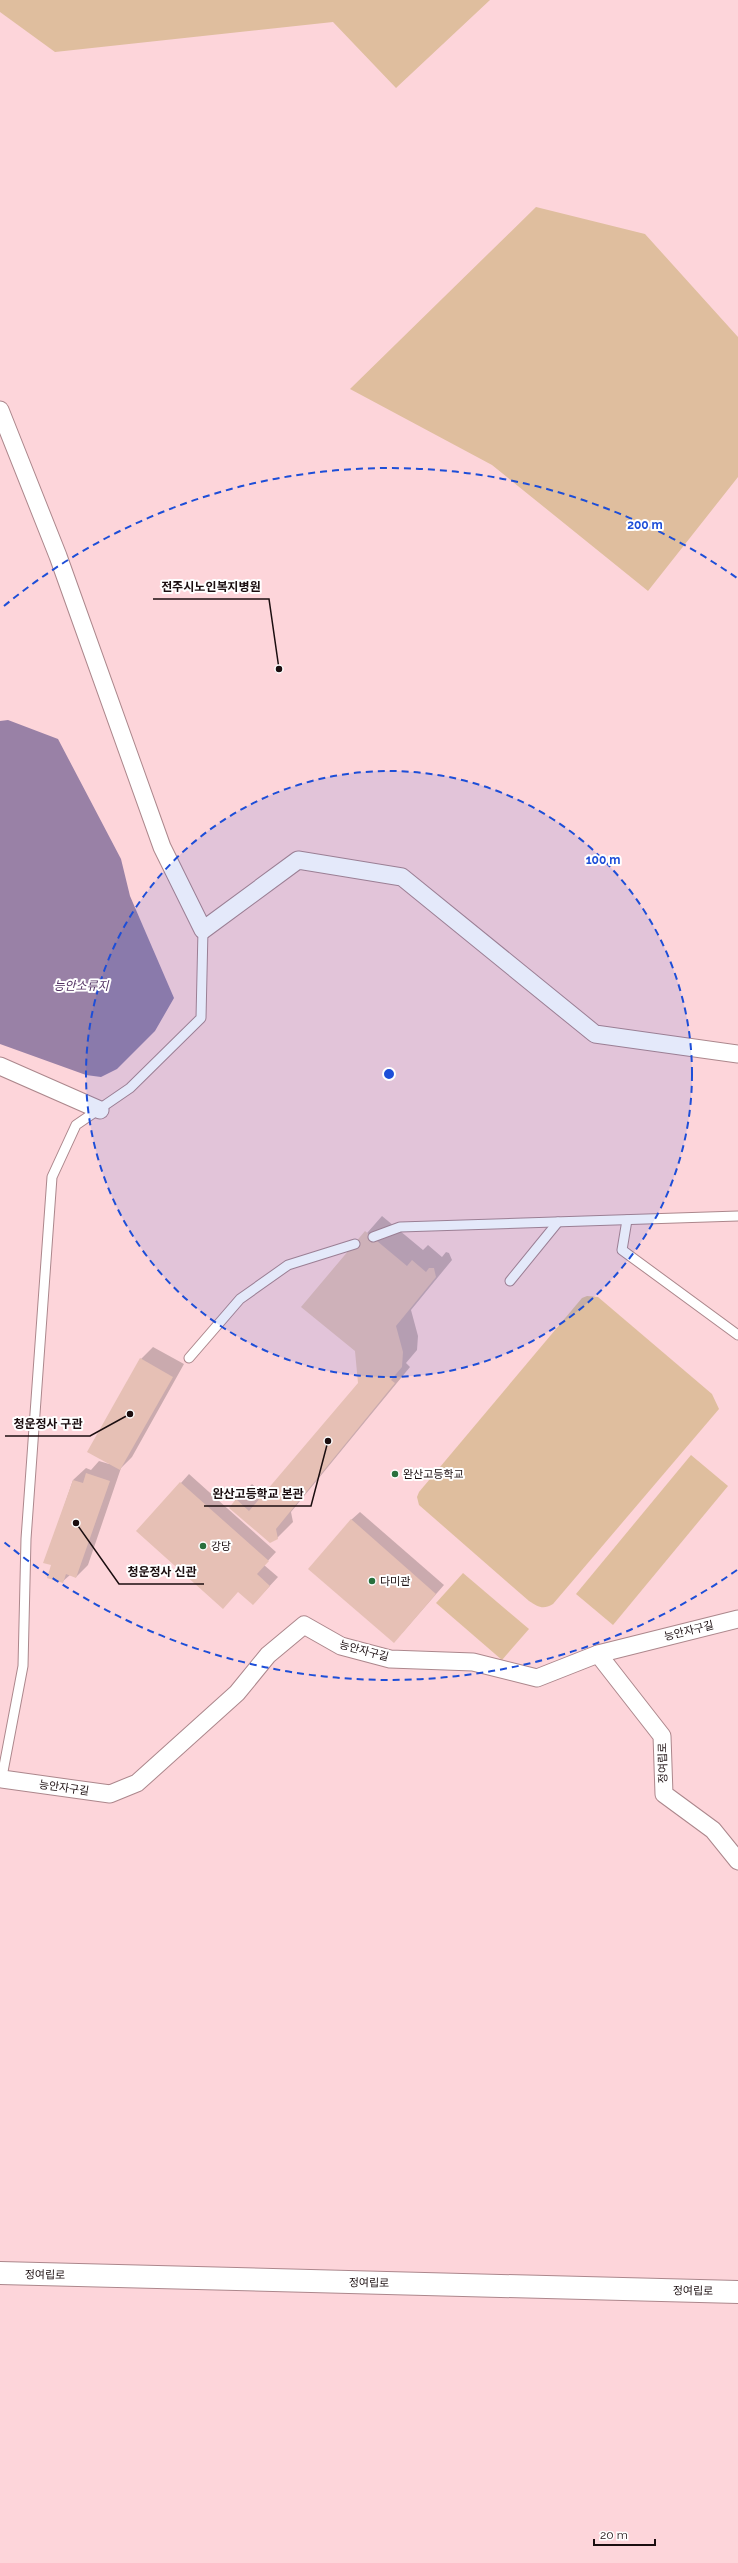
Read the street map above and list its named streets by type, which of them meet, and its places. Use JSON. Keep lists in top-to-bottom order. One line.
{"streets":{"street":["능안자구길","정여립로"]},"crossings":[["능안자구길","정여립로"]],"water":["능안소류지"],"places":["전주시노인복지병원","청운정사 구관","완산고등학교 본관","완산고등학교","청운정사 신관","강당","다미관"],"scale_bar":"20 m","rings":["200 m","100 m"]}
